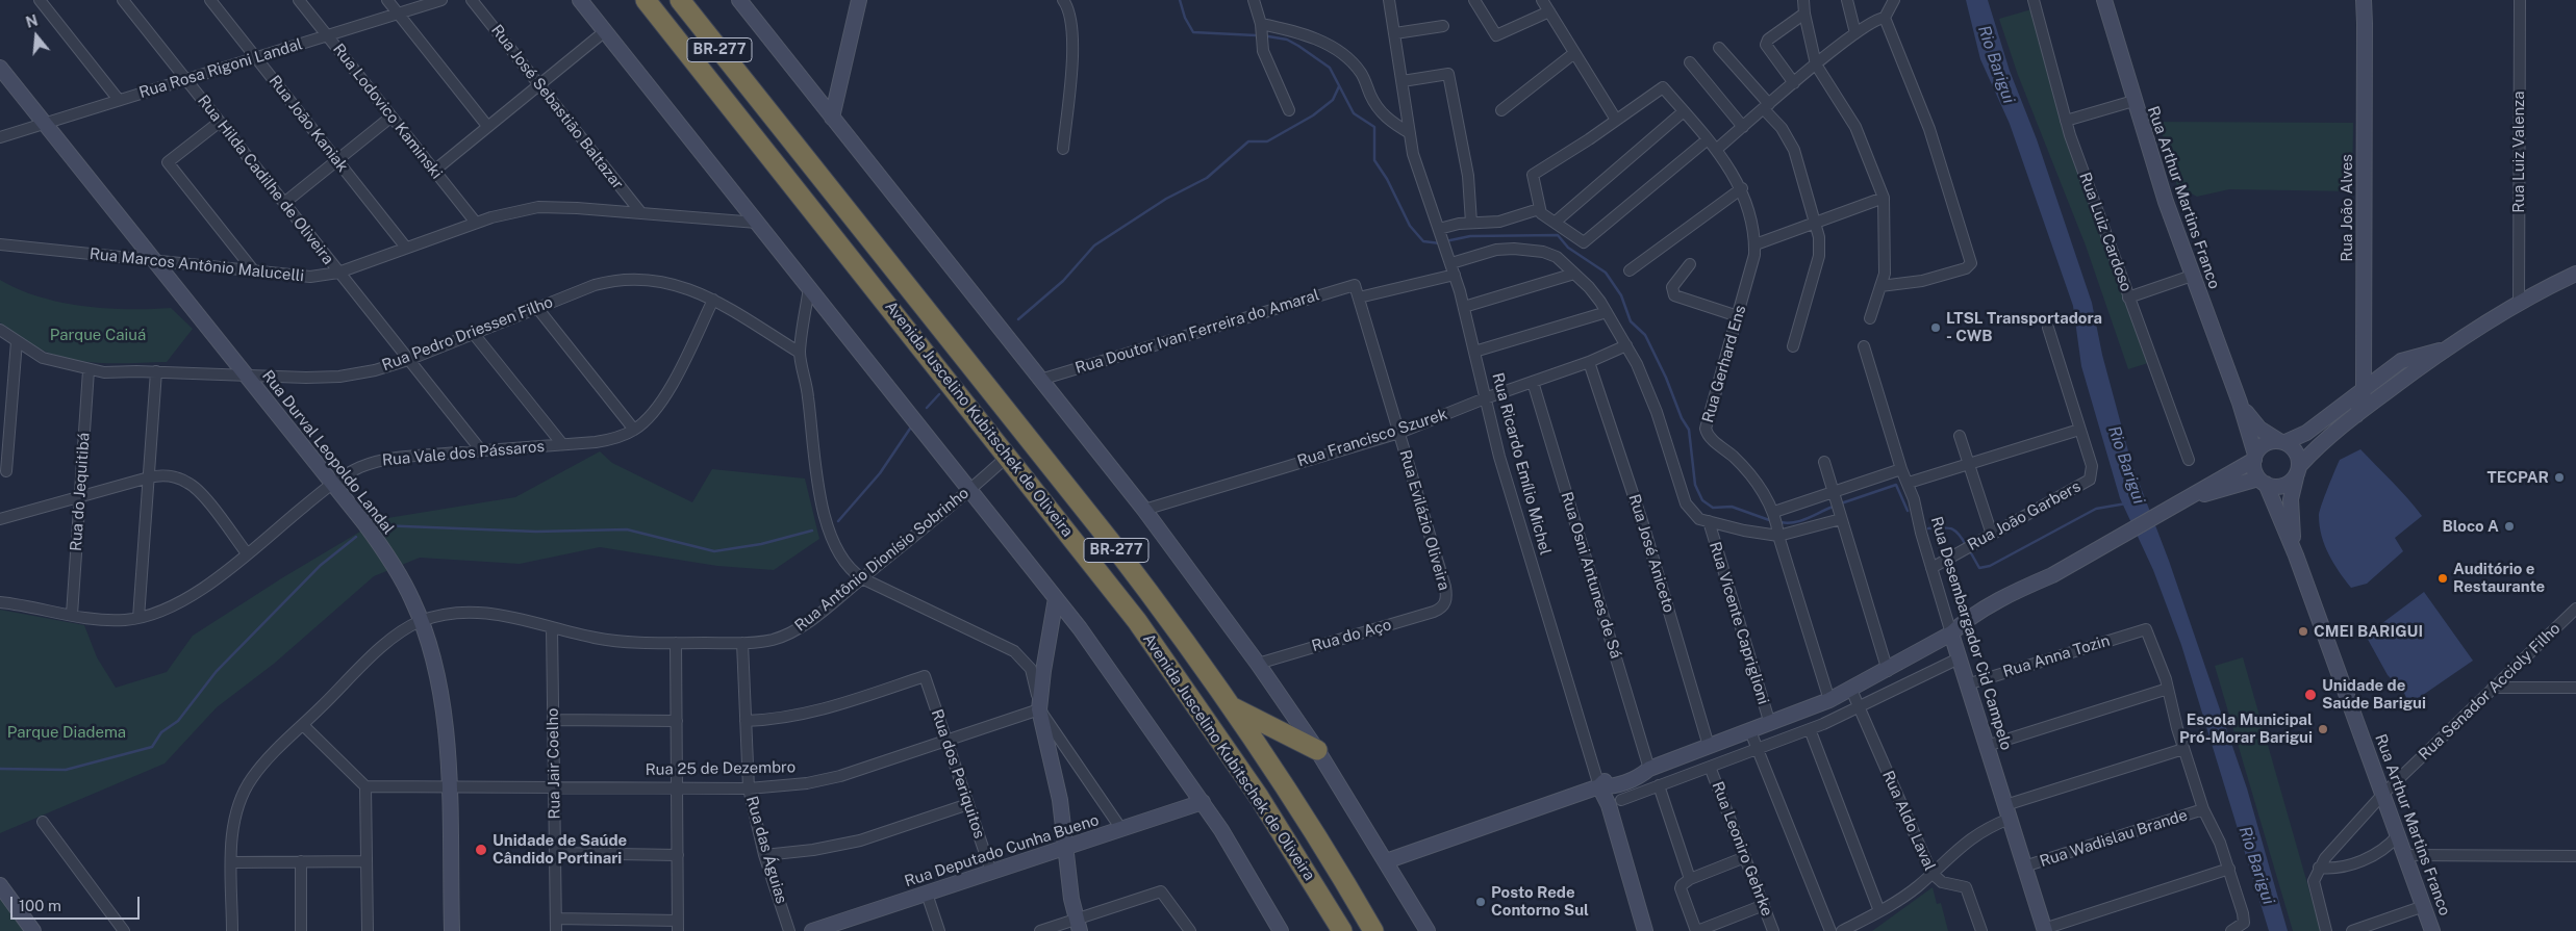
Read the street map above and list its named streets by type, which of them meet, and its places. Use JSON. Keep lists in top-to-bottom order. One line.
{"streets":{"highway":["BR-277","Avenida Juscelino Kubitschek de Oliveira"],"street":["Rua Rosa Rigoni Landal","Rua José Sebastião Baltazar","Rua Lodovico Kaminski","Rua João Kaniak","Rua Luiz Valenza","Rua Hilda Cadilhe de Oliveira","Rua Arthur Martins Franco","Rua João Alves","Rua Luiz Cardoso","Rua Marcos Antônio Malucelli","Rua Doutor Ivan Ferreira do Amaral","Rua Pedro Driessen Filho","Rua Gerhard Ens","Rua Francisco Szurek","Rua Durval Leopoldo Landal","Rua Vale dos Pássaros","Rua Ricardo Emílio Michel","Rua do Jequitibá","Rua João Garbers","Rua Evilázio Oliveira","Rua José Aniceto","Rua Antônio Dionísio Sobrinho","Rua Osni Antunes de Sá","Rua Vicente Capriglioni","Rua Desembargador Cid Campelo","Rua do Aço","Rua Anna Tozin","Rua Senador Accioly Filho","Rua Jair Coelho","Rua 25 de Dezembro","Rua dos Periquitos","Rua Aldo Laval","Rua Wadislau Brande","Rua Leoniro Gehrke","Rua das Águias","Rua Deputado Cunha Bueno"]},"crossings":[["Rua Rosa Rigoni Landal","Rua Lodovico Kaminski"],["Rua Rosa Rigoni Landal","Rua João Kaniak"],["Rua Rosa Rigoni Landal","Rua Hilda Cadilhe de Oliveira"],["Rua Rosa Rigoni Landal","Rua Durval Leopoldo Landal"],["Rua José Sebastião Baltazar","Rua Marcos Antônio Malucelli"],["Rua Lodovico Kaminski","Rua Marcos Antônio Malucelli"],["Rua João Kaniak","Rua Marcos Antônio Malucelli"],["Rua Hilda Cadilhe de Oliveira","Rua Marcos Antônio Malucelli"],["Rua Hilda Cadilhe de Oliveira","Rua Pedro Driessen Filho"],["Rua Hilda Cadilhe de Oliveira","Rua Vale dos Pássaros"],["Rua Arthur Martins Franco","Rua Senador Accioly Filho"],["Rua Marcos Antônio Malucelli","Rua Durval Leopoldo Landal"],["Rua Doutor Ivan Ferreira do Amaral","Rua Evilázio Oliveira"],["Rua Pedro Driessen Filho","Rua Durval Leopoldo Landal"],["Rua Pedro Driessen Filho","Rua Vale dos Pássaros"],["Rua Pedro Driessen Filho","Rua do Jequitibá"],["Avenida Juscelino Kubitschek de Oliveira","Rua Antônio Dionísio Sobrinho"],["Rua Francisco Szurek","Rua Ricardo Emílio Michel"],["Rua Francisco Szurek","Rua Evilázio Oliveira"],["Rua Francisco Szurek","Rua José Aniceto"],["Rua Francisco Szurek","Rua Osni Antunes de Sá"],["Rua Durval Leopoldo Landal","Rua Vale dos Pássaros"],["Rua Durval Leopoldo Landal","Rua Antônio Dionísio Sobrinho"],["Rua Durval Leopoldo Landal","Rua 25 de Dezembro"],["Rua Vale dos Pássaros","Rua do Jequitibá"],["Rua João Garbers","Rua Desembargador Cid Campelo"],["Rua Evilázio Oliveira","Rua do Aço"],["Rua Antônio Dionísio Sobrinho","Rua Jair Coelho"],["Rua Antônio Dionísio Sobrinho","Rua das Águias"],["Rua Desembargador Cid Campelo","Rua Anna Tozin"],["Rua Desembargador Cid Campelo","Rua Wadislau Brande"],["Rua Jair Coelho","Rua 25 de Dezembro"],["Rua 25 de Dezembro","Rua dos Periquitos"],["Rua 25 de Dezembro","Rua das Águias"],["Rua dos Periquitos","Rua das Águias"],["Rua dos Periquitos","Rua Deputado Cunha Bueno"]],"water":["Rio Barigui"],"parks":["Parque Caiuá","Parque Diadema"],"places":["LTSL Transportadora - CWB","TECPAR","Bloco A","Auditório e Restaurante","CMEI BARIGUI","Unidade de Saúde Barigui","Escola Municipal Pró-Morar Barigui","Unidade de Saúde Cândido Portinari","Posto Rede Contorno Sul"],"scale_bar":"100 m","north":"top"}
